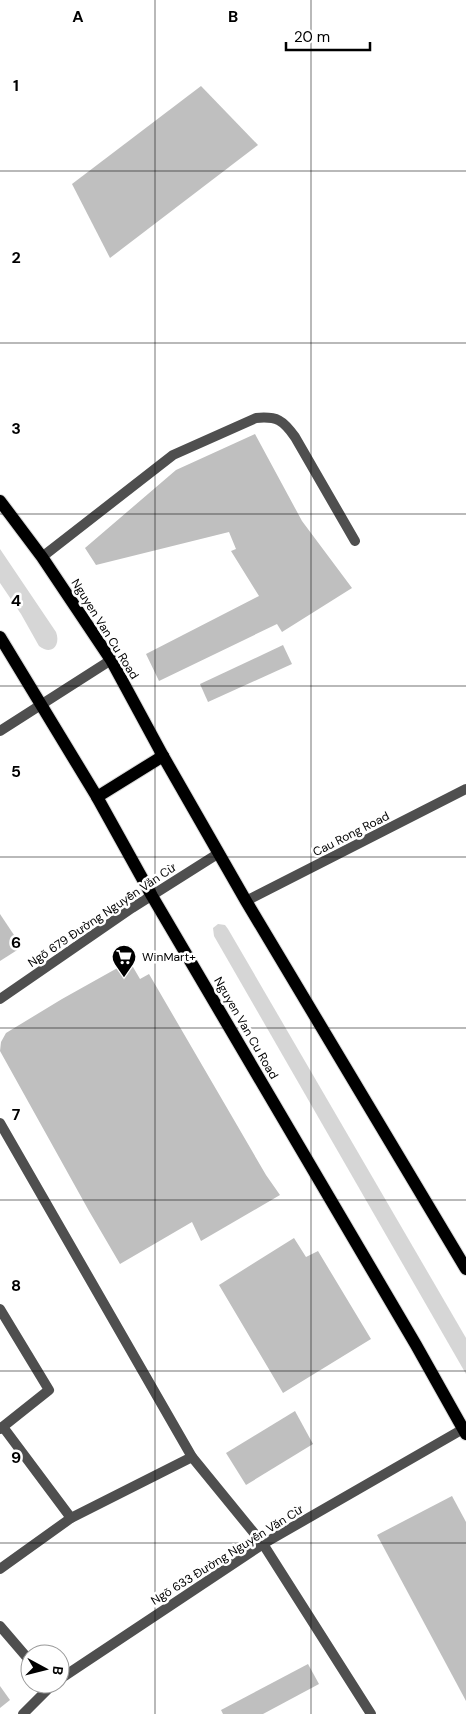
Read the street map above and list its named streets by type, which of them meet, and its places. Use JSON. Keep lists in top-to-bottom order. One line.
{"streets":{"main road":["Nguyen Van Cu Road"],"street":["Cau Rong Road","Ngõ 679 Đường Nguyễn Văn Cừ","Ngõ 633 Đường Nguyễn Văn Cừ"]},"crossings":[["Nguyen Van Cu Road","Cau Rong Road"],["Nguyen Van Cu Road","Ngõ 679 Đường Nguyễn Văn Cừ"],["Nguyen Van Cu Road","Ngõ 633 Đường Nguyễn Văn Cừ"]],"places":{"supermarket":["WinMart+"]},"scale_bar":"20 m","north":"right","grid":{"columns":["A","B"],"rows":["1","2","3","4","5","6","7","8","9"]}}
